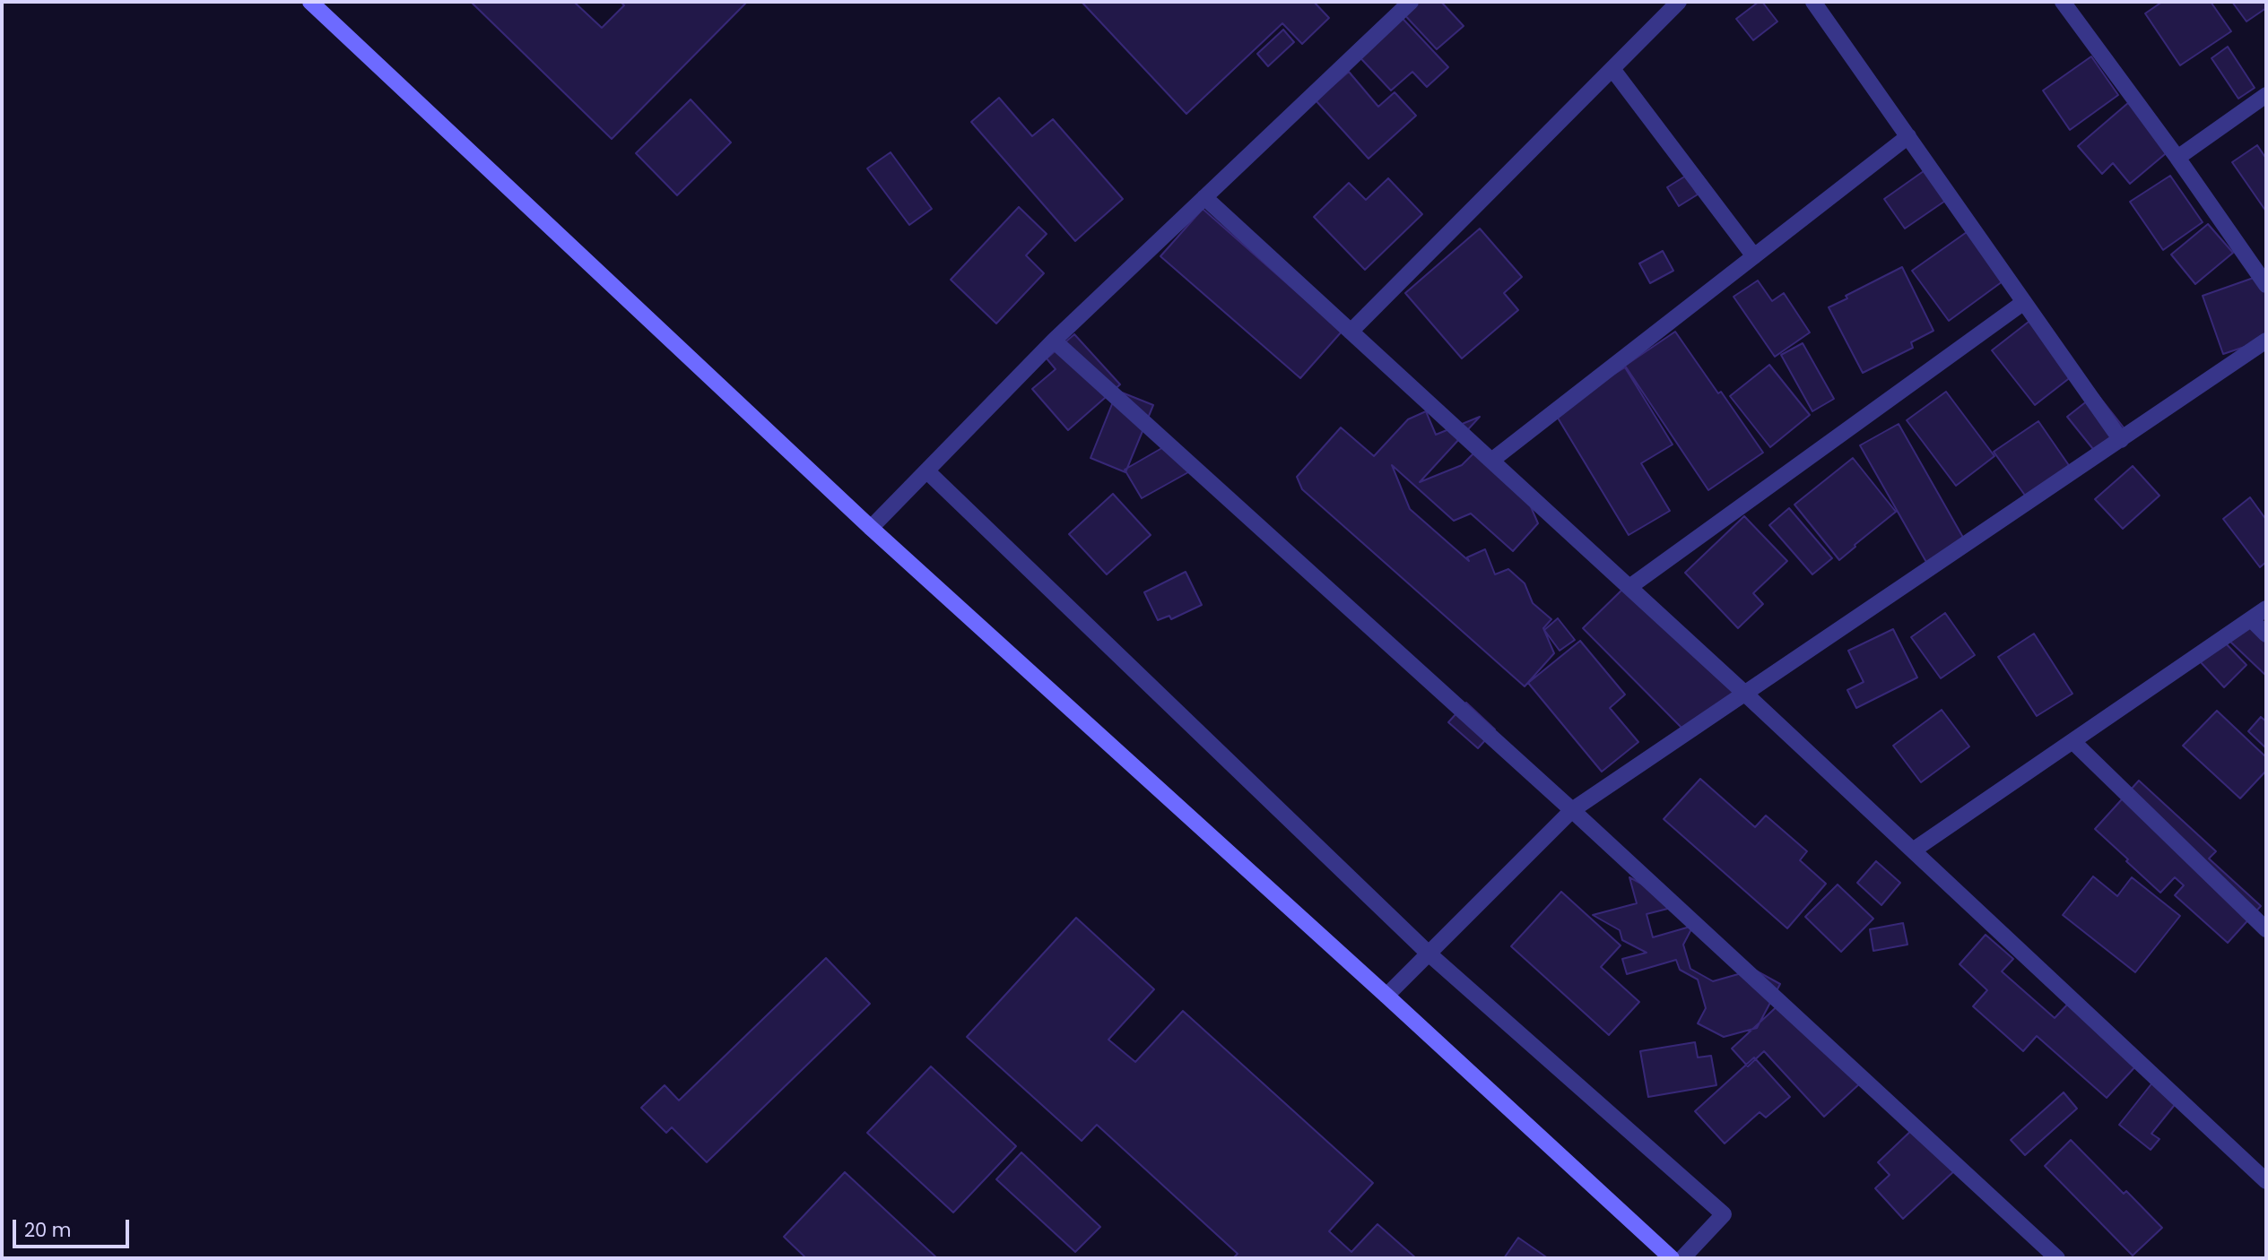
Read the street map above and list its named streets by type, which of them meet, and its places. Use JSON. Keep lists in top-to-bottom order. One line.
{"scale_bar":"20 m"}
